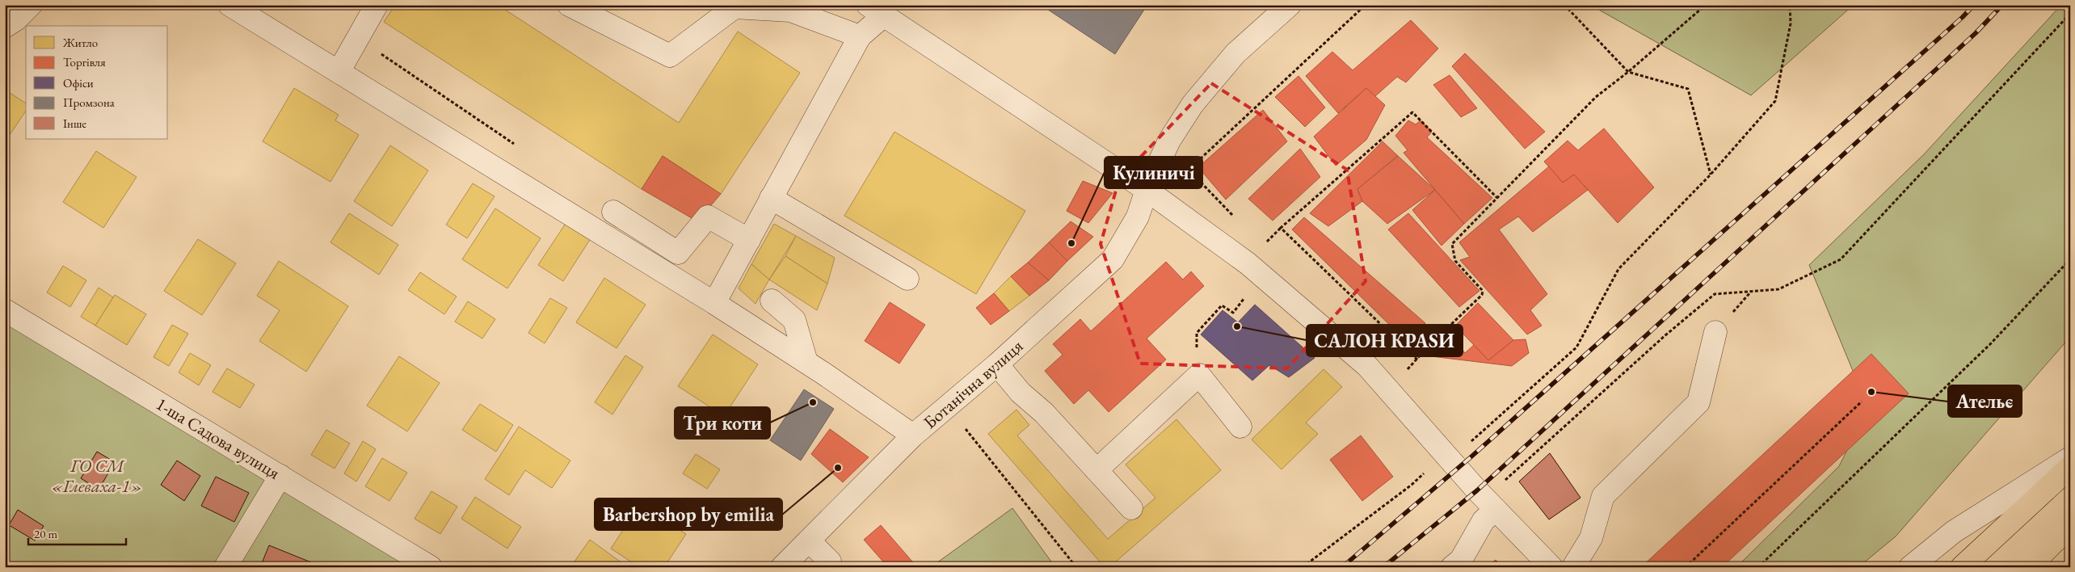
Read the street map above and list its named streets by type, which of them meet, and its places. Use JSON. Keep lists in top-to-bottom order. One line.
{"streets":{"street":["Ботанічна вулиця","1-ша Садова вулиця"]},"parks":["ГО СМ «Глеваха-1»"],"places":["Кулиничі","САЛОН КРАSИ","Ательє","Три коти","Barbershop by emilia"],"legend":["Житло","Торгівля","Офіси","Промзона","Інше"],"scale_bar":"20 m"}
